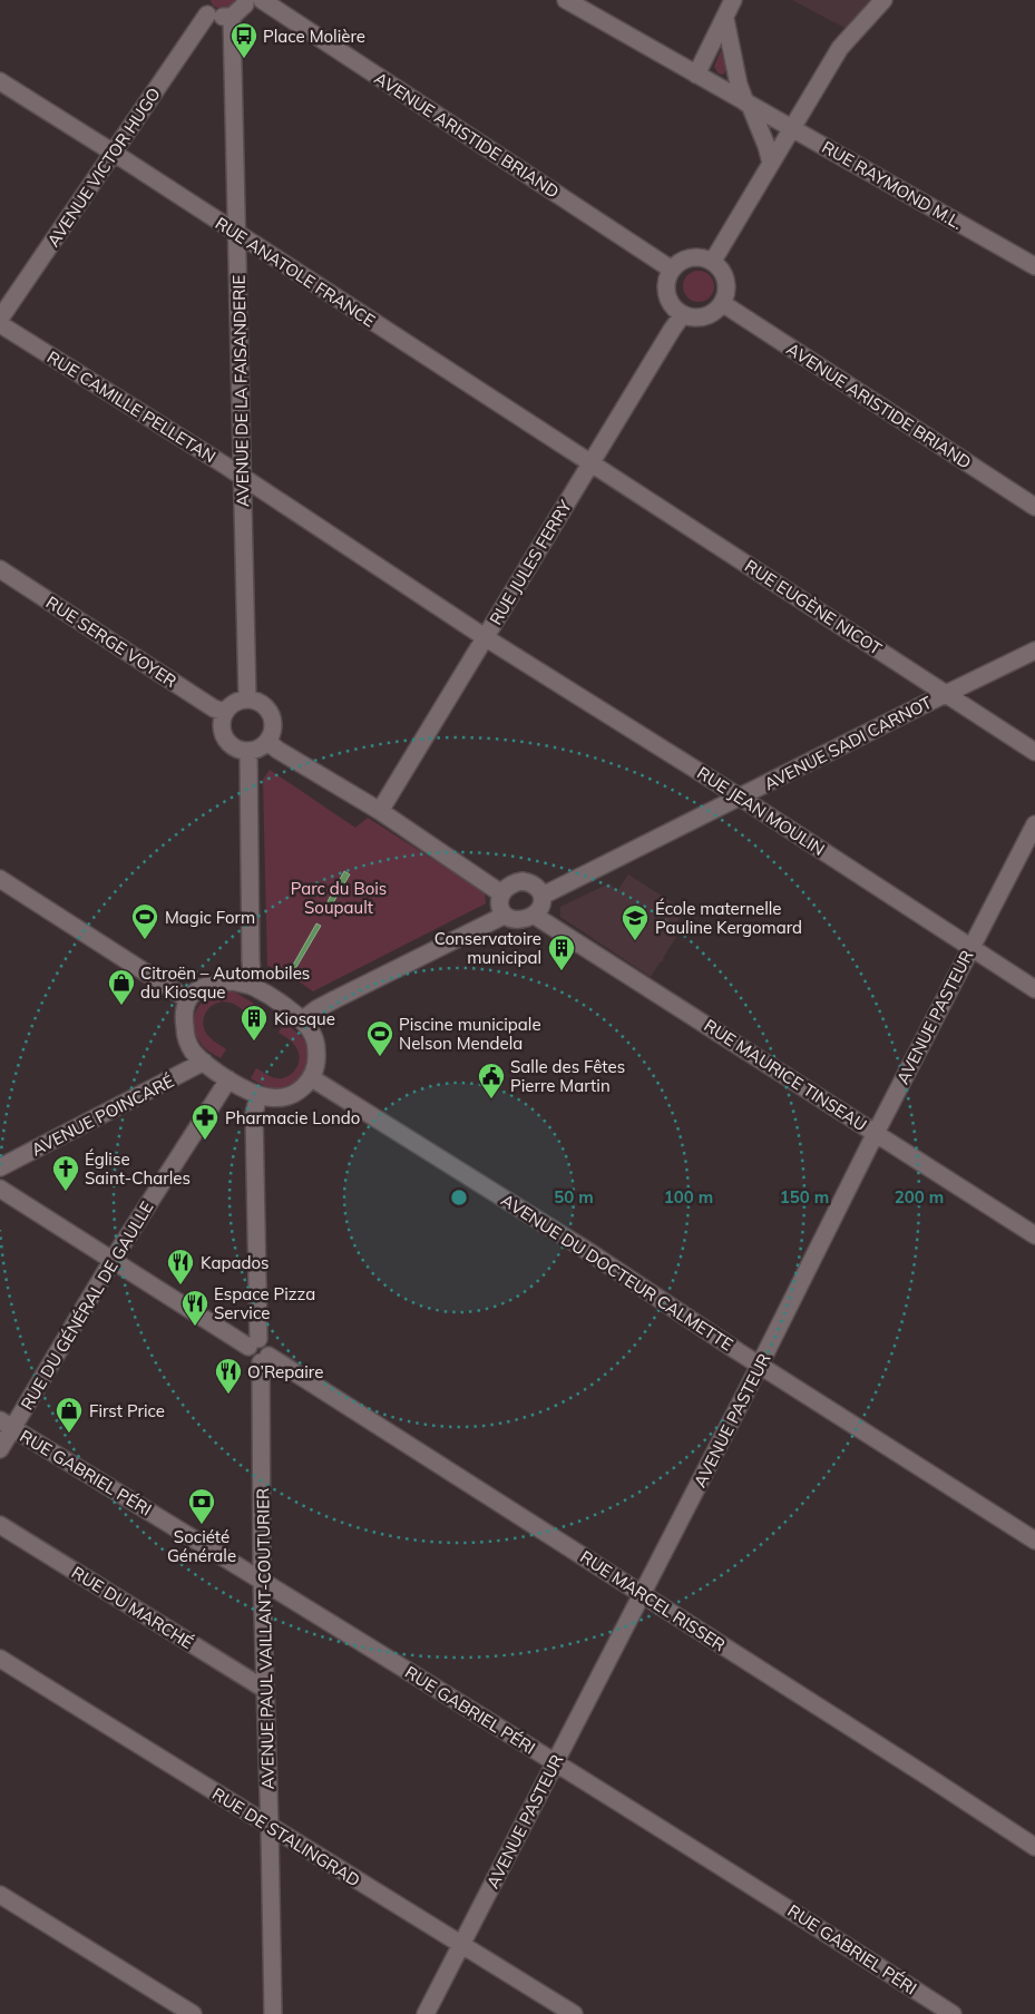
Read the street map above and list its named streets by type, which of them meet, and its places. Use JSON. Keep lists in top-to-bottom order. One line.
{"streets":{"street":["AVENUE ARISTIDE BRIAND","AVENUE VICTOR HUGO","RUE RAYMOND M.L.","RUE ANATOLE FRANCE","AVENUE DE LA FAISANDERIE","RUE CAMILLE PELLETAN","RUE JULES FERRY","RUE EUGÈNE NICOT","RUE SERGE VOYER","AVENUE SADI CARNOT","RUE JEAN MOULIN","AVENUE PASTEUR","RUE MAURICE TINSEAU","AVENUE POINCARÉ","AVENUE DU DOCTEUR CALMETTE","RUE DU GÉNÉRAL DE GAULLE","RUE GABRIEL PÉRI","RUE MARCEL RISSER","RUE DU MARCHÉ","AVENUE PAUL VAILLANT-COUTURIER","RUE DE STALINGRAD"]},"crossings":[["AVENUE ARISTIDE BRIAND","RUE JULES FERRY"],["AVENUE VICTOR HUGO","RUE ANATOLE FRANCE"],["RUE ANATOLE FRANCE","AVENUE DE LA FAISANDERIE"],["RUE ANATOLE FRANCE","RUE JULES FERRY"],["RUE ANATOLE FRANCE","RUE EUGÈNE NICOT"],["AVENUE DE LA FAISANDERIE","RUE CAMILLE PELLETAN"],["AVENUE DE LA FAISANDERIE","RUE SERGE VOYER"],["RUE CAMILLE PELLETAN","RUE JULES FERRY"],["RUE CAMILLE PELLETAN","RUE JEAN MOULIN"],["RUE JULES FERRY","RUE EUGÈNE NICOT"],["RUE JULES FERRY","RUE JEAN MOULIN"],["RUE EUGÈNE NICOT","AVENUE SADI CARNOT"],["AVENUE SADI CARNOT","RUE JEAN MOULIN"],["AVENUE SADI CARNOT","RUE MAURICE TINSEAU"],["RUE JEAN MOULIN","AVENUE PASTEUR"],["AVENUE PASTEUR","RUE MAURICE TINSEAU"],["AVENUE PASTEUR","AVENUE DU DOCTEUR CALMETTE"],["AVENUE PASTEUR","RUE GABRIEL PÉRI"],["AVENUE PASTEUR","RUE MARCEL RISSER"],["AVENUE PASTEUR","RUE DE STALINGRAD"],["AVENUE POINCARÉ","AVENUE DU DOCTEUR CALMETTE"],["AVENUE POINCARÉ","RUE DU GÉNÉRAL DE GAULLE"],["AVENUE DU DOCTEUR CALMETTE","RUE DU GÉNÉRAL DE GAULLE"],["RUE DU GÉNÉRAL DE GAULLE","RUE GABRIEL PÉRI"],["RUE GABRIEL PÉRI","AVENUE PAUL VAILLANT-COUTURIER"],["RUE MARCEL RISSER","AVENUE PAUL VAILLANT-COUTURIER"],["RUE DU MARCHÉ","AVENUE PAUL VAILLANT-COUTURIER"],["AVENUE PAUL VAILLANT-COUTURIER","RUE DE STALINGRAD"]],"parks":["Parc du Bois Soupault"],"places":{"bus stop":["Place Molière"],"sports":["Magic Form","Piscine municipale Nelson Mendela"],"school or university":["École maternelle Pauline Kergomard"],"building":["Conservatoire municipal","Kiosque"],"shop":["Citroën – Automobiles du Kiosque","First Price"],"public building":["Salle des Fêtes Pierre Martin"],"pharmacy":["Pharmacie Londo"],"church":["Église Saint-Charles"],"restaurant":["Kapados","Espace Pizza Service","O’Repaire"],"bank":["Société Générale"]},"rings":["50 m","100 m","150 m","200 m"]}
